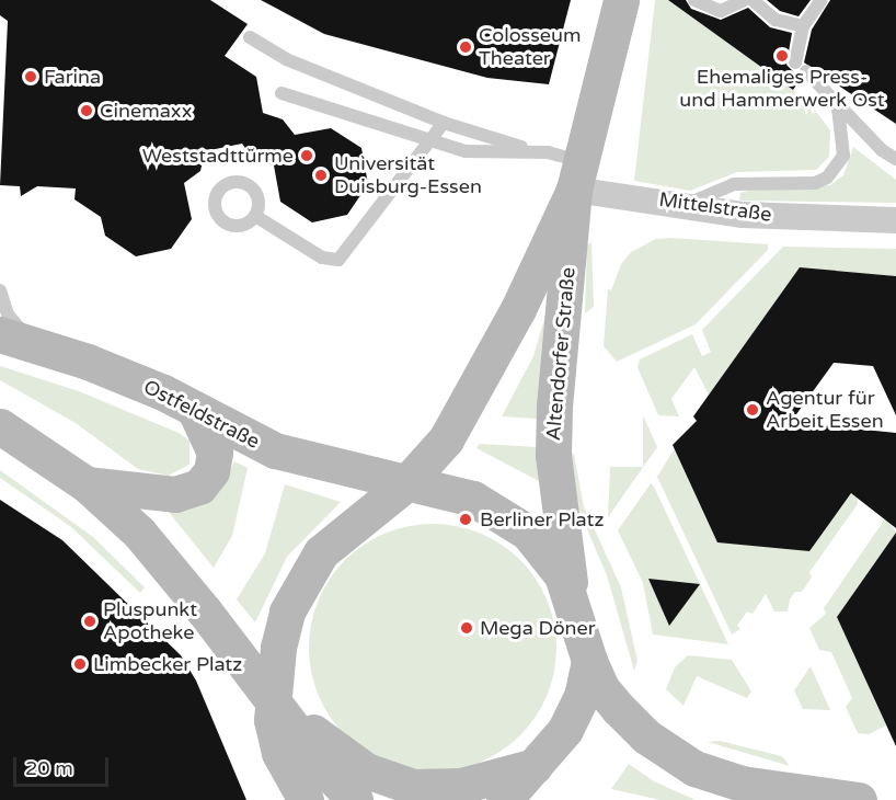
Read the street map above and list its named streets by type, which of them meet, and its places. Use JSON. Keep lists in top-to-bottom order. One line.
{"streets":{"main road":["Altendorfer Straße","Ostfeldstraße"],"street":["Mittelstraße"]},"crossings":[["Mittelstraße","Altendorfer Straße"],["Altendorfer Straße","Ostfeldstraße"]],"places":["Colosseum Theater","Ehemaliges Press- und Hammerwerk Ost","Farina","Cinemaxx","Weststadttürme","Universität Duisburg-Essen","Agentur für Arbeit Essen","Berliner Platz","Pluspunkt Apotheke","Mega Döner","Limbecker Platz"],"scale_bar":"20 m"}
